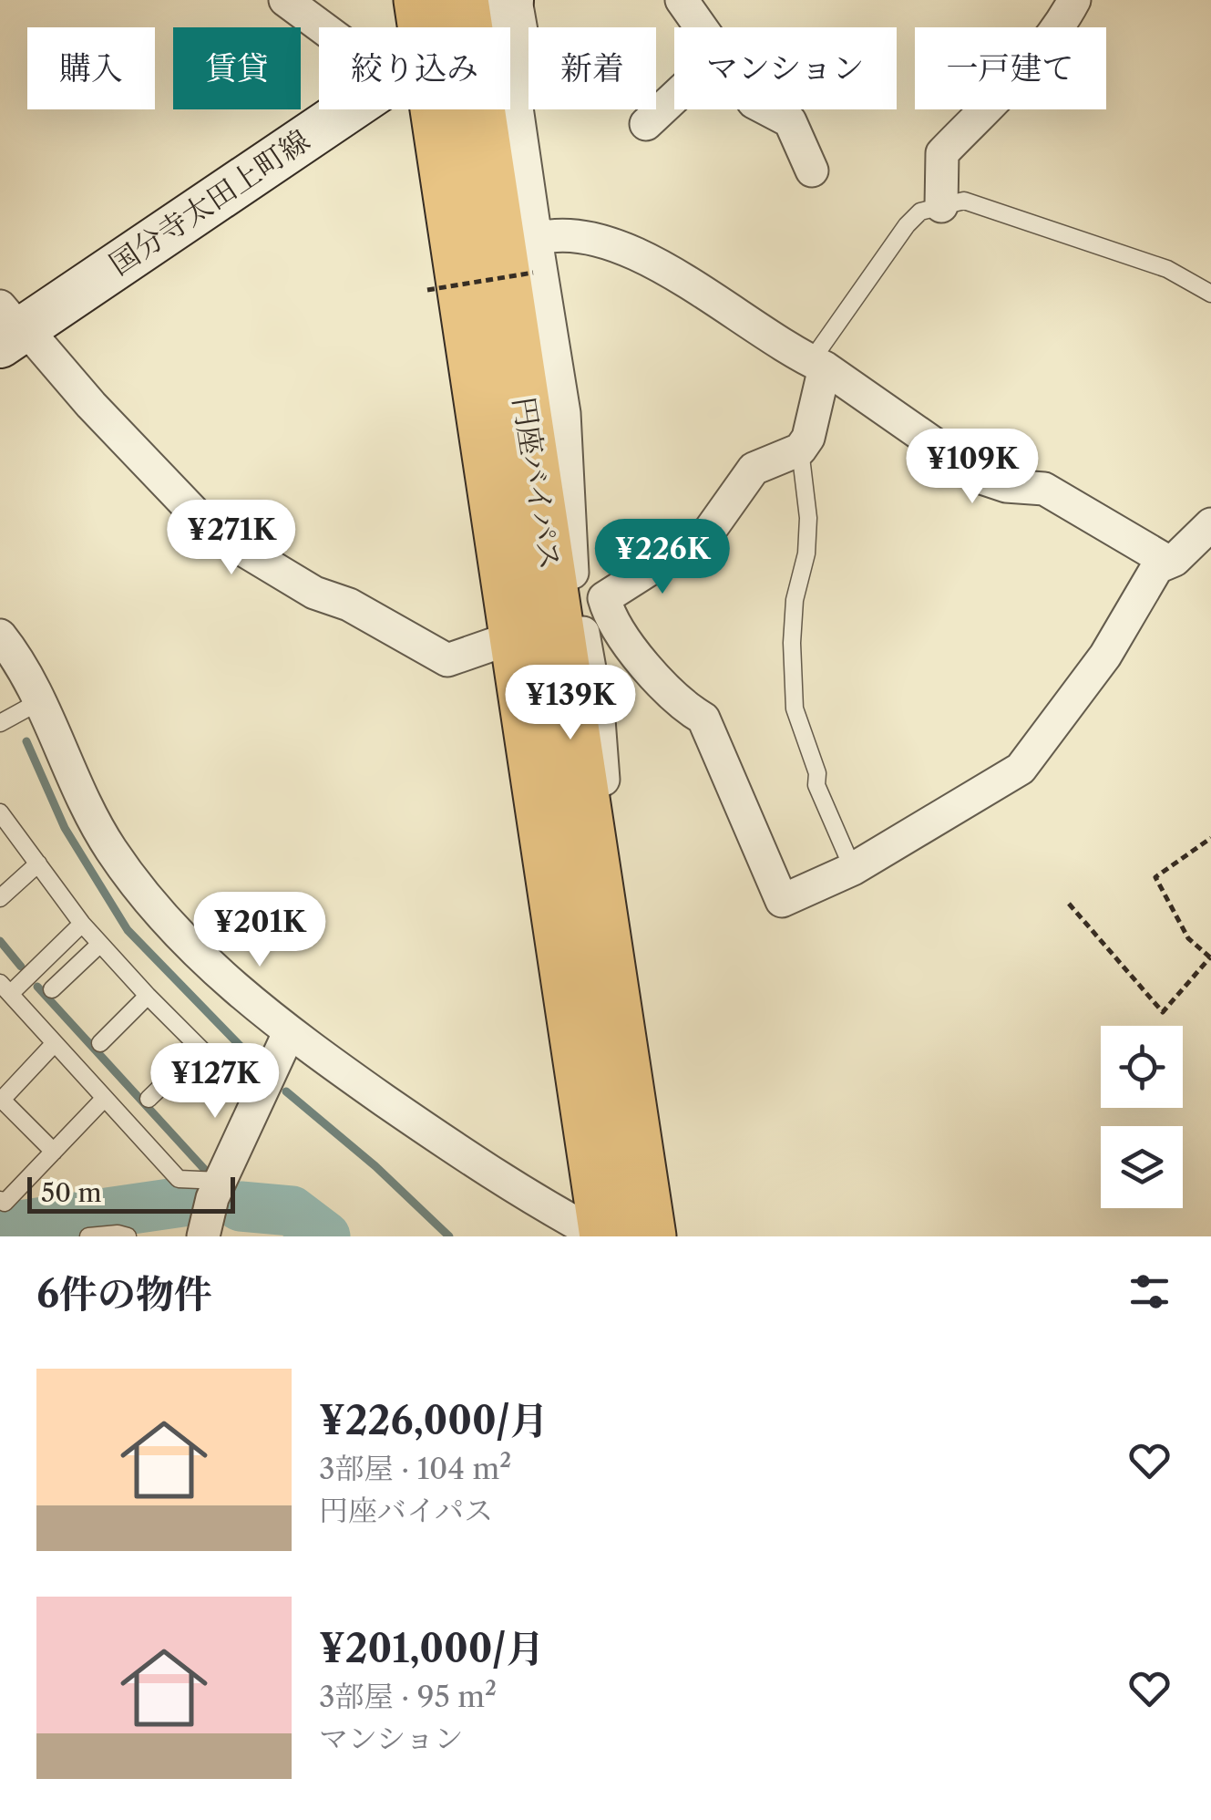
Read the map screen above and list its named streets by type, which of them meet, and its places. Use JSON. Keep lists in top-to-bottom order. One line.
{"streets":{"highway":["円座バイパス"],"main road":["国分寺太田上町線"]},"scale_bar":"50 m","page":{"chip":["購入","賃貸","絞り込み","新着","マンション","一戸建て"],"price":["¥109K","¥271K","¥226K","¥139K","¥201K","¥127K"],"scale":"50 m","heading":"6件の物件","list":[{"name":"¥226,000/月","note":"3部屋 · 104 m² · 円座バイパス"},{"name":"¥201,000/月","note":"3部屋 · 95 m² · マンション"}]}}
